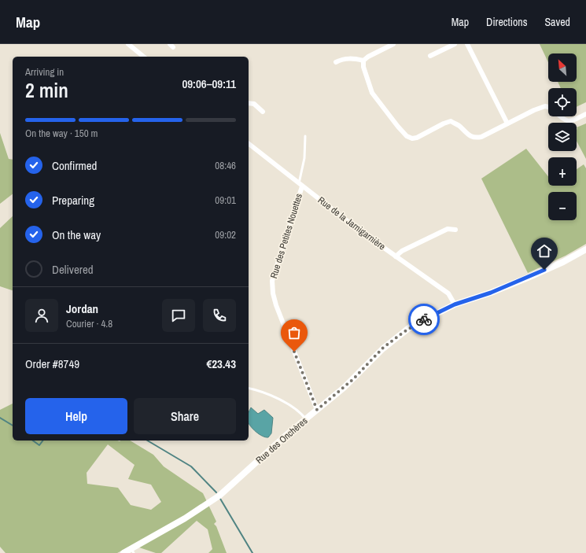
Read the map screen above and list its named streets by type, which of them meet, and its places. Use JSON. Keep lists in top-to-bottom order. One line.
{"streets":{"street":["Rue de la Jarnigarnière","Rue des Petites Nouettes","Rue des Onchères"]},"crossings":[["Rue de la Jarnigarnière","Rue des Petites Nouettes"],["Rue de la Jarnigarnière","Rue des Onchères"],["Rue des Petites Nouettes","Rue des Onchères"]],"north":"top left","page":{"header":"Map","nav":["Map","Directions","Saved"],"map_buttons":["+","−"],"heading":["2 min","Arriving in","09:06–09:11"],"panel":["Jordan","Courier · 4.8","Order #8749","€23.43"],"bar":"On the way · 150 m","list":[["Confirmed","08:46"],["Preparing","09:01"],["On the way","09:02"],"Delivered"],"buttons":["Help","Share"]}}
